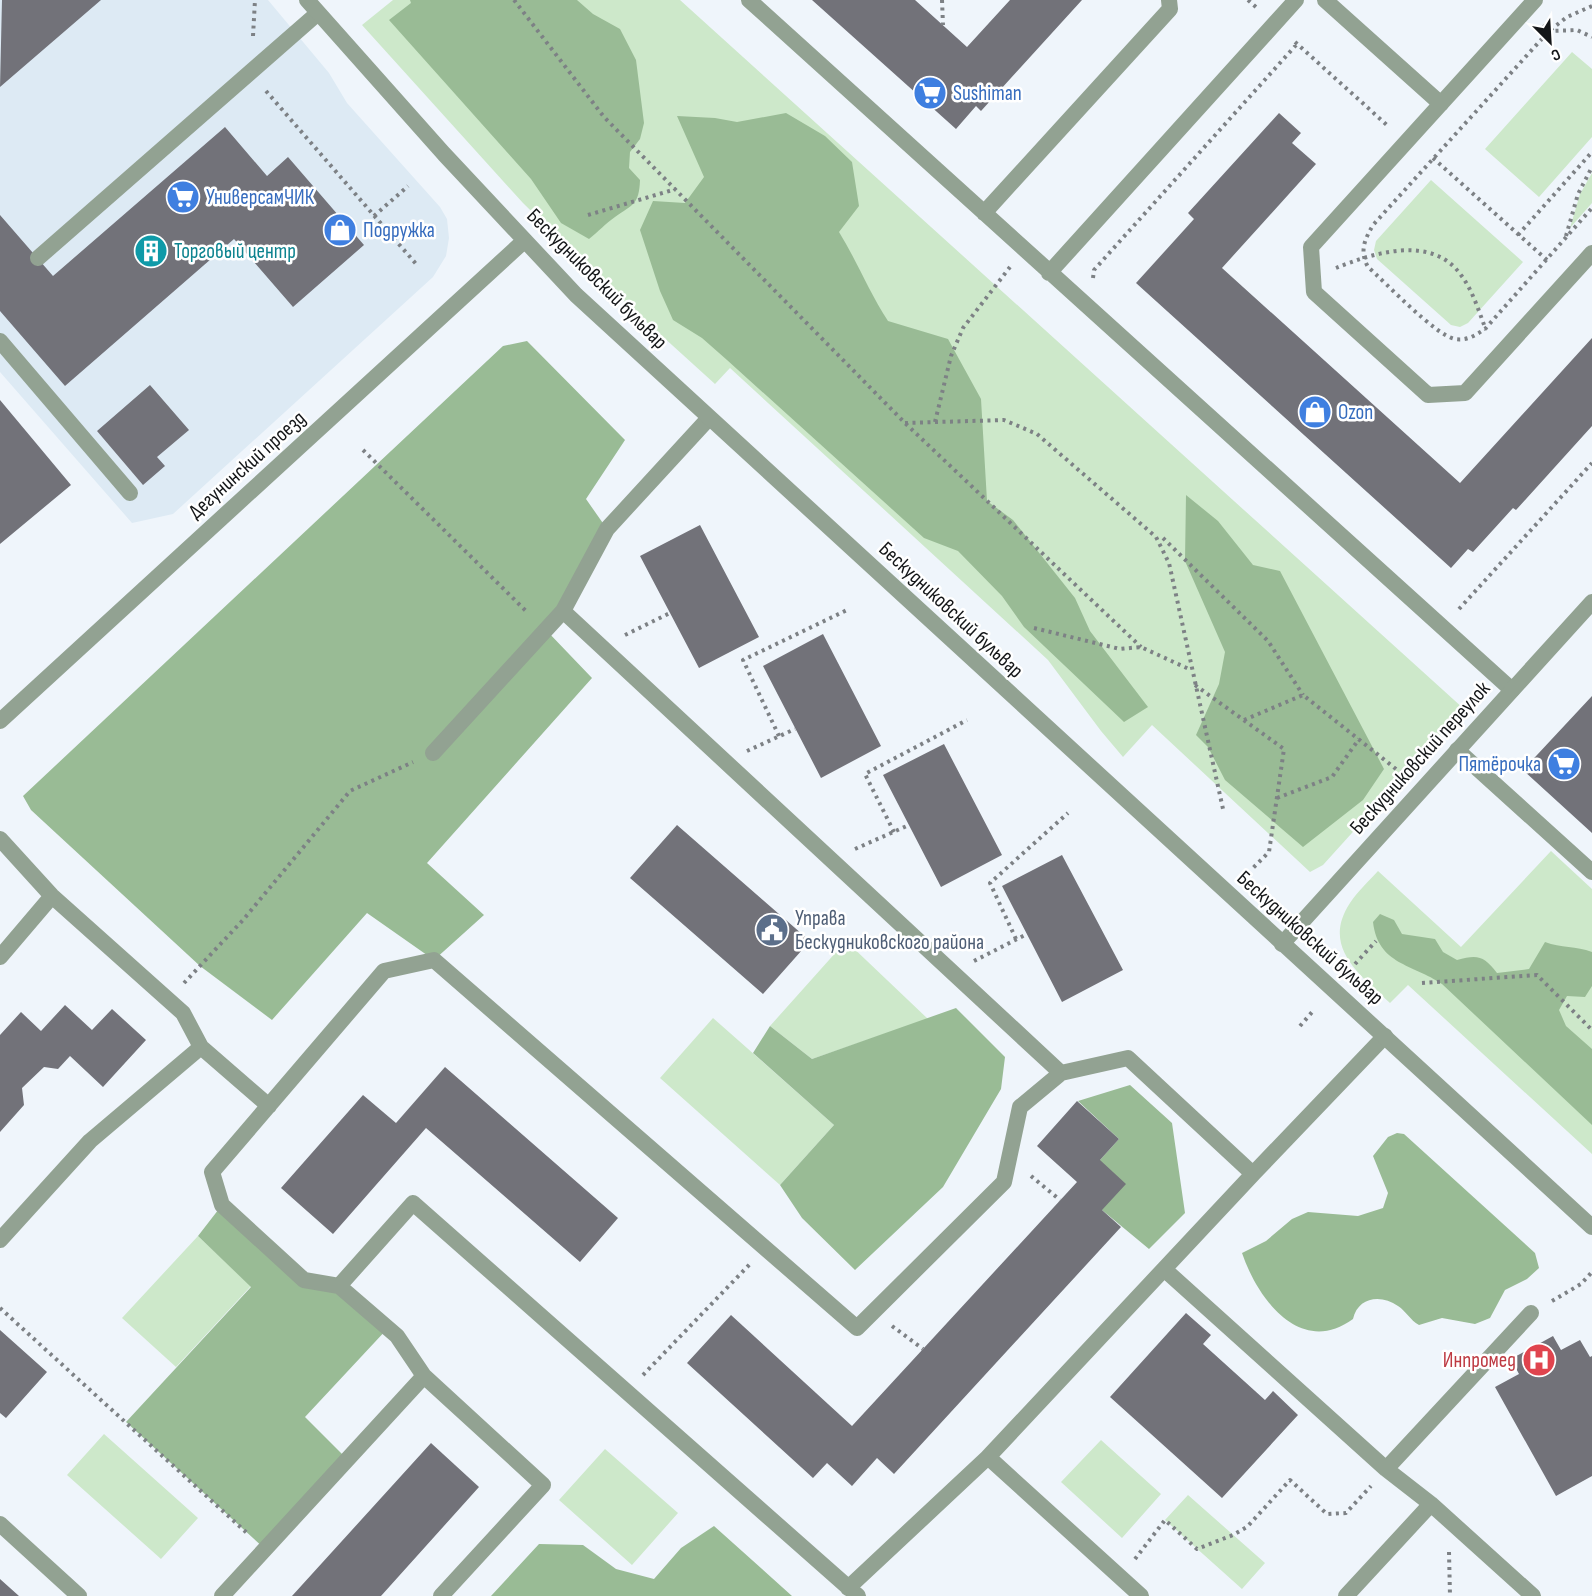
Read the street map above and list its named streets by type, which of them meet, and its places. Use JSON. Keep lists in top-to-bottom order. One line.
{"streets":{"street":["Бескудниковский бульвар","Дегунинский проезд","Бескудниковский переулок"]},"crossings":[["Бескудниковский бульвар","Дегунинский проезд"],["Бескудниковский бульвар","Бескудниковский переулок"]],"places":{"supermarket":["Sushiman","УниверсамЧИК","Пятёрочка"],"shop":["Подружка","Ozon"],"building":["Торговый центр"],"public building":["Управа Бескудниковского района"],"hospital":["Инпромед"]},"north":"bottom right"}
